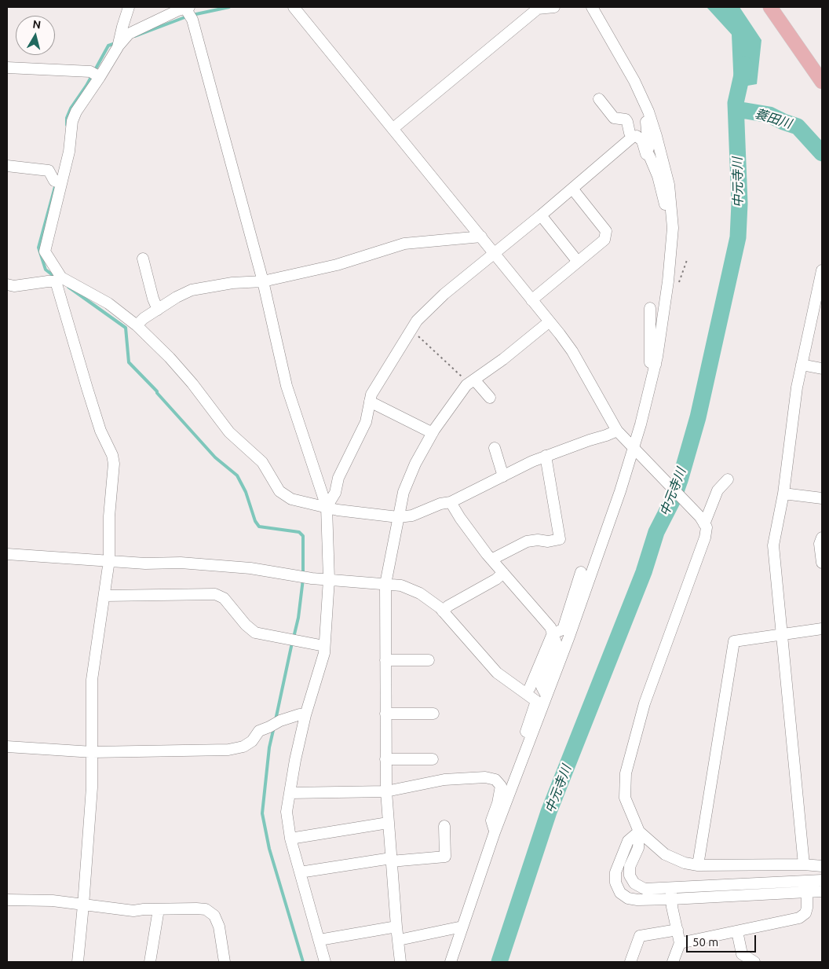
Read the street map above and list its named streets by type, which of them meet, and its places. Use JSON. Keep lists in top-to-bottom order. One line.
{"water":["蓑田川","中元寺川"],"scale_bar":"50 m","north":"top"}
